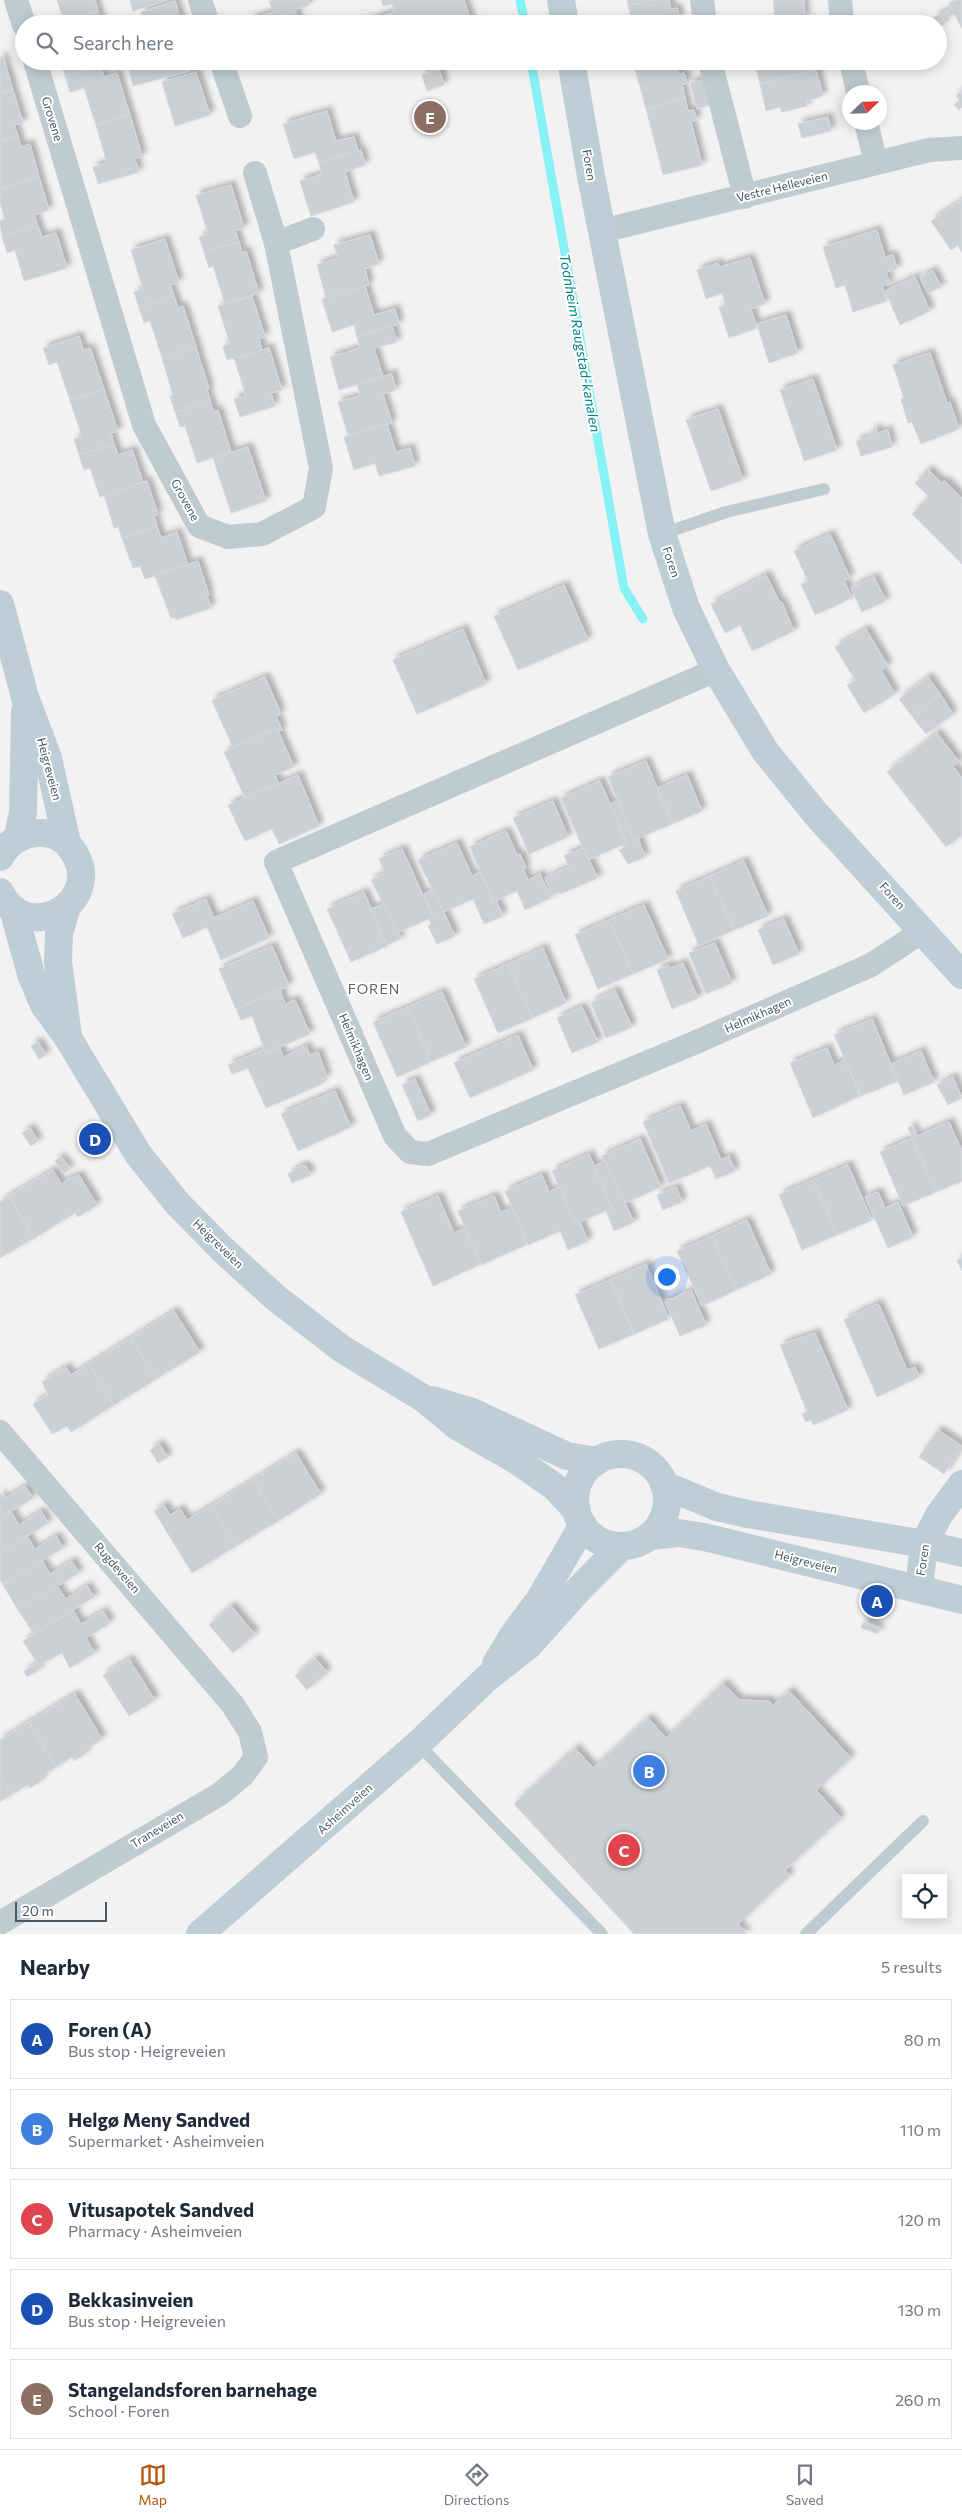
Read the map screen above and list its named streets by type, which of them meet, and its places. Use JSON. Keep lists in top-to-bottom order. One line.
{"streets":{"main road":["Foren","Heigreveien","Asheimveien"],"street":["Grovene","Vestre Helleveien","Helmikhagen","Rugdeveien","Traneveien"]},"crossings":[["Foren","Vestre Helleveien"],["Foren","Heigreveien"],["Foren","Helmikhagen"],["Heigreveien","Asheimveien"],["Rugdeveien","Traneveien"]],"districts":["FOREN"],"water":["Todnheim Raugstad-kanalen"],"scale_bar":"20 m","north":"top right","page":{"search":"Search here","pins":["E","D","A","B","C"],"scale":"20 m","heading":["Nearby","5 results"],"list":[{"mark":"A","name":"Foren (A)","note":"Bus stop · Heigreveien","value":"80 m"},{"mark":"B","name":"Helgø Meny Sandved","note":"Supermarket · Asheimveien","value":"110 m"},{"mark":"C","name":"Vitusapotek Sandved","note":"Pharmacy · Asheimveien","value":"120 m"},{"mark":"D","name":"Bekkasinveien","note":"Bus stop · Heigreveien","value":"130 m"},{"mark":"E","name":"Stangelandsforen barnehage","note":"School · Foren","value":"260 m"}],"nav":["Map","Directions","Saved"]}}
